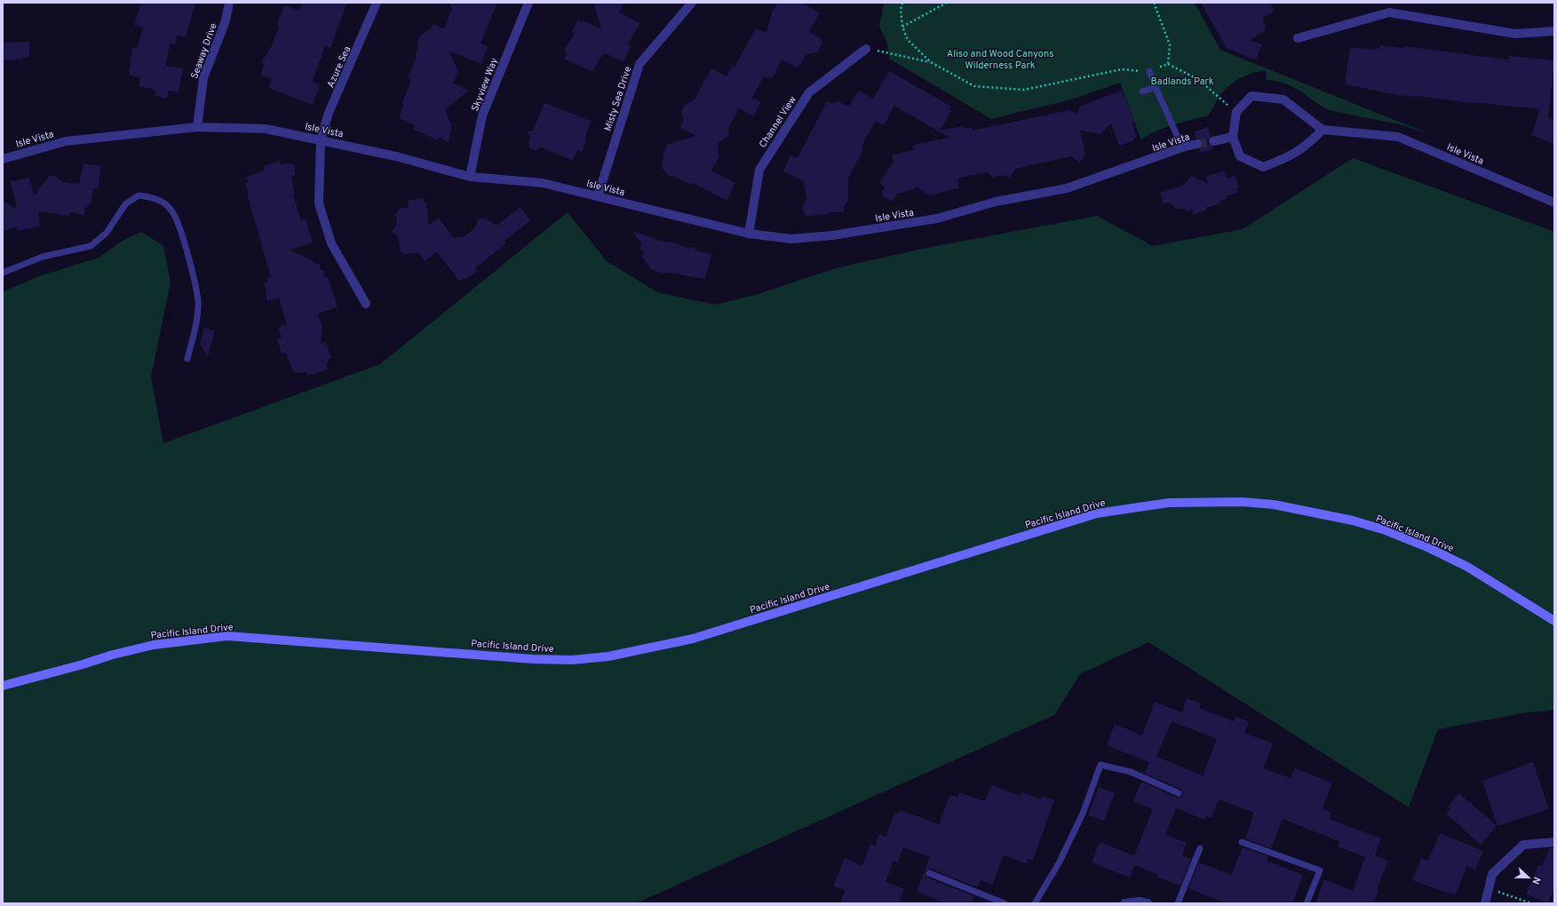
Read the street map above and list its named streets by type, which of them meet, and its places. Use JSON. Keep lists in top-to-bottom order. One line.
{"streets":{"main road":["Pacific Island Drive"],"street":["Seaway Drive","Azure Sea","Skyview Way","Misty Sea Drive","Channel View","Isle Vista"]},"crossings":[["Seaway Drive","Isle Vista"],["Azure Sea","Isle Vista"],["Skyview Way","Isle Vista"],["Misty Sea Drive","Isle Vista"],["Channel View","Isle Vista"]],"parks":["Aliso and Wood Canyons Wilderness Park","Badlands Park"],"north":"right"}
